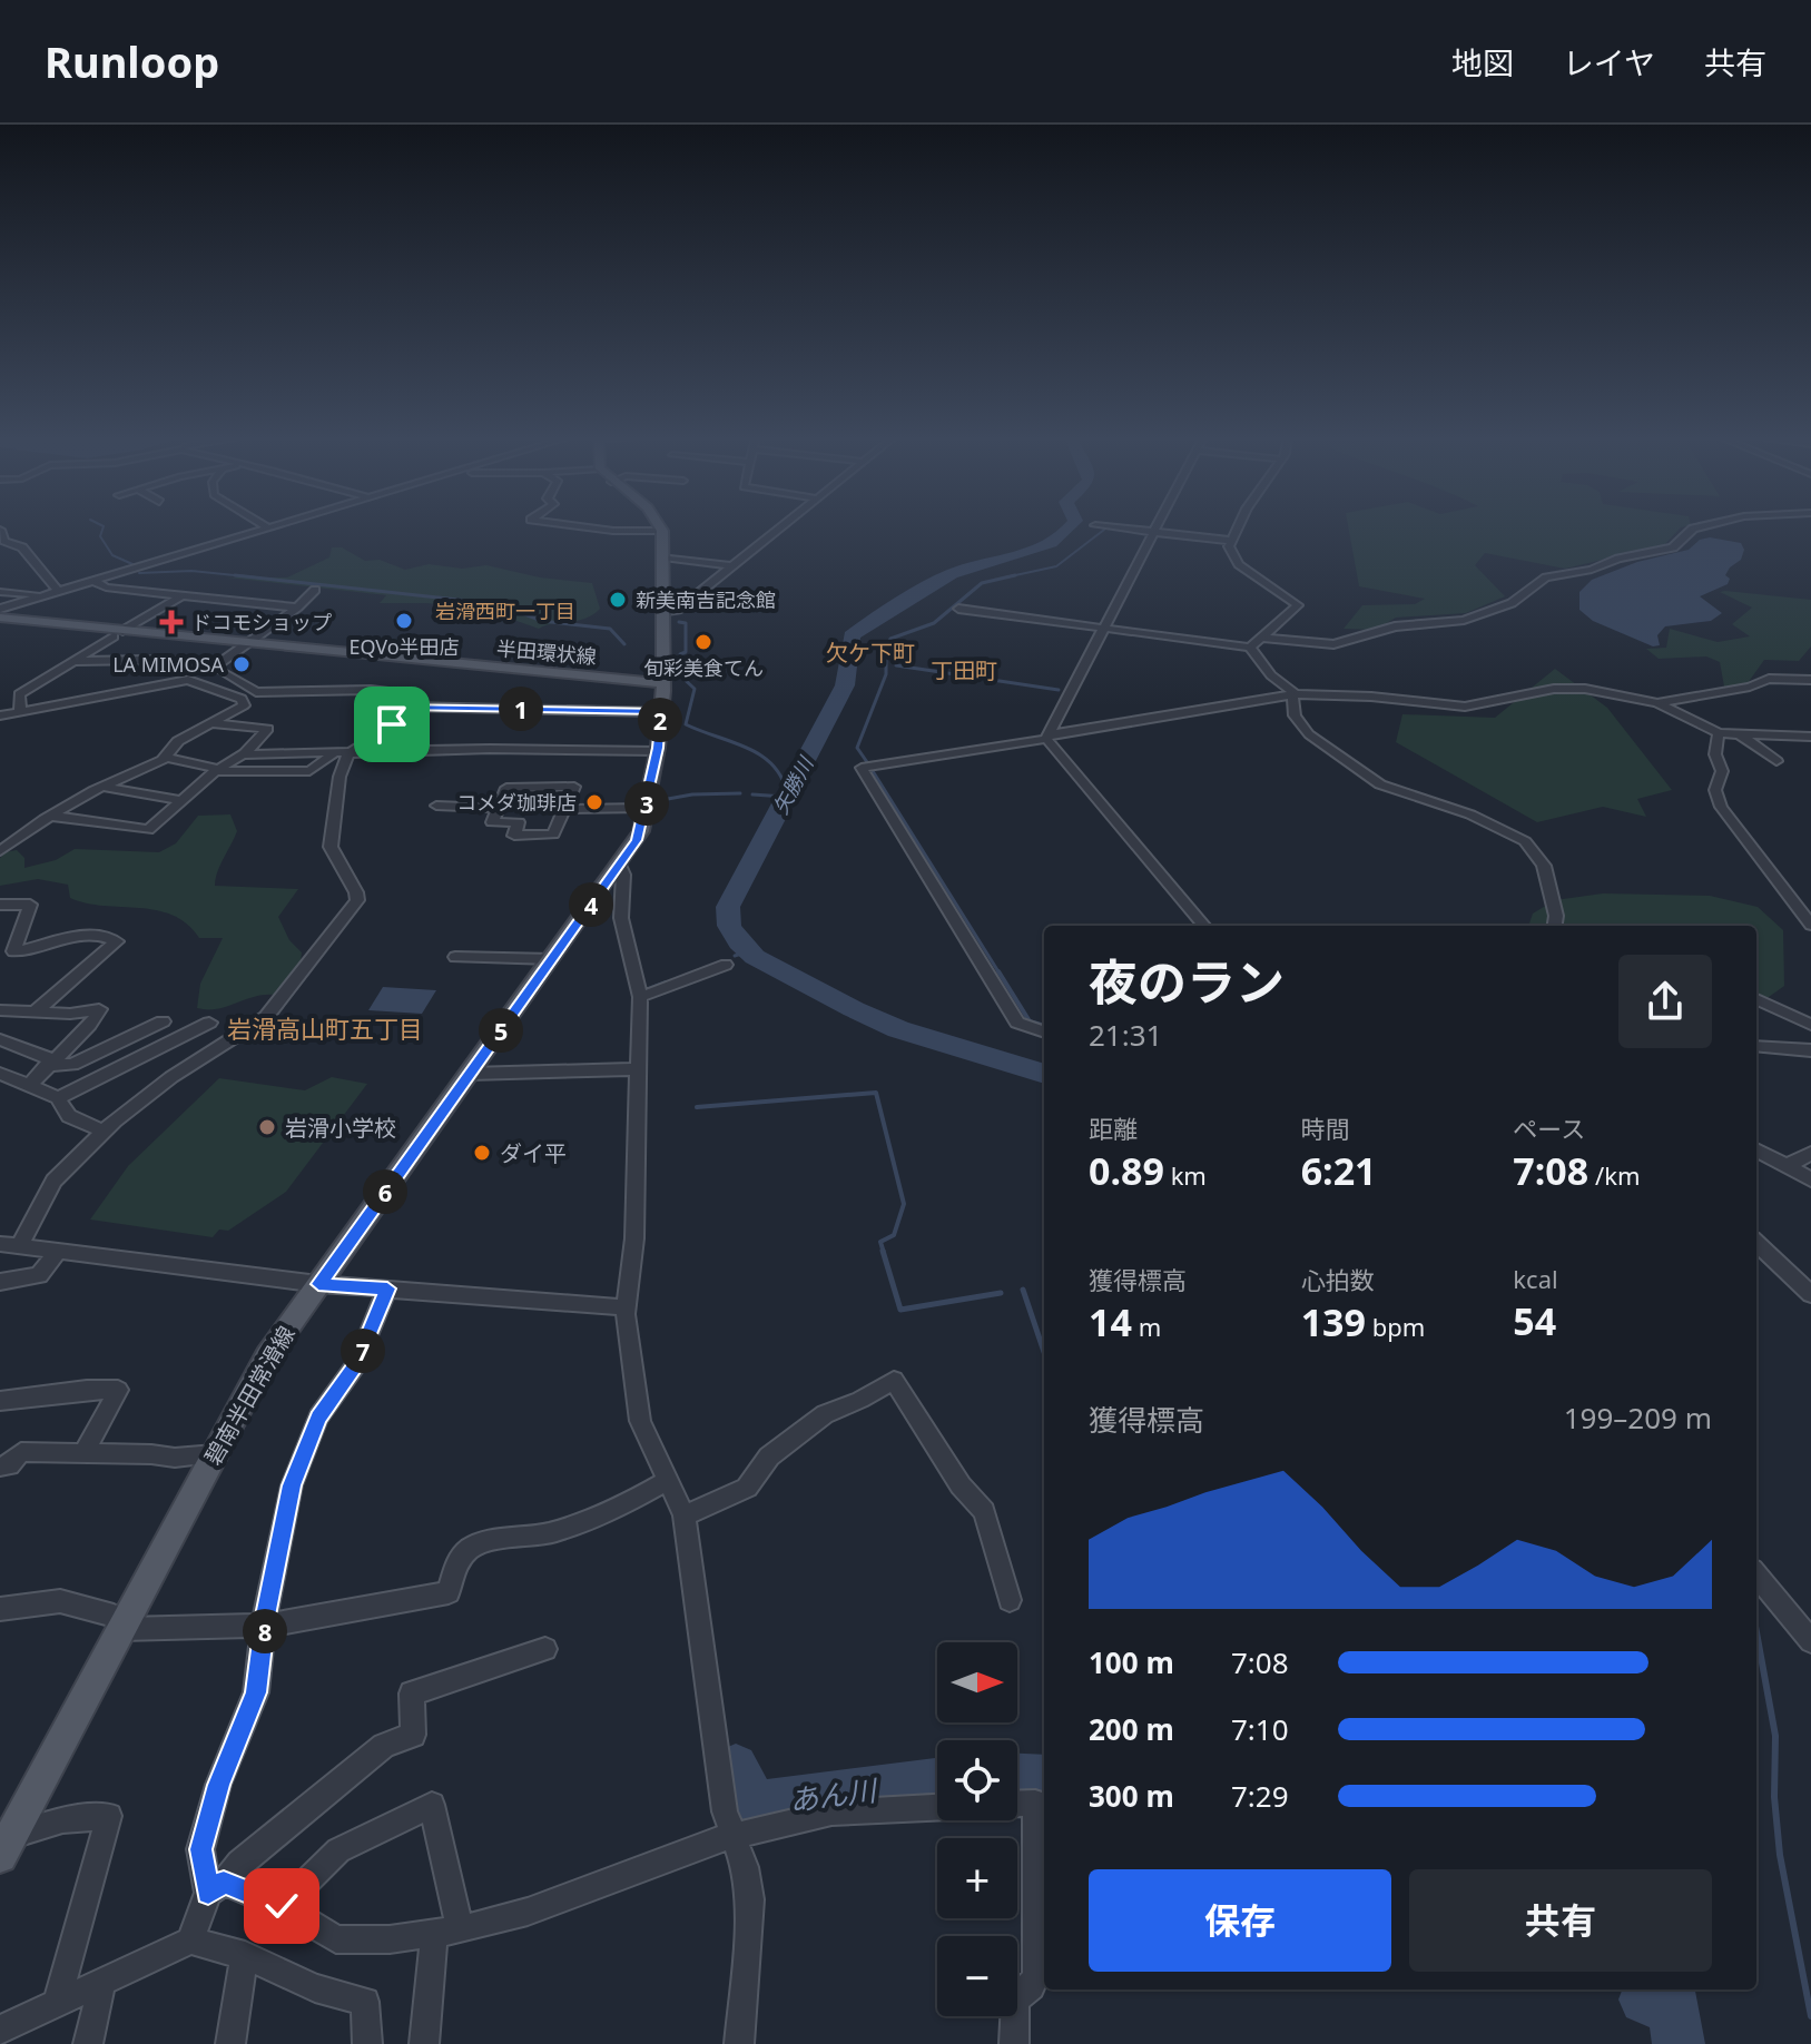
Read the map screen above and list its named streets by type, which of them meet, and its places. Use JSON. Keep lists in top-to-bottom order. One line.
{"streets":{"main road":["半田環状線","碧南半田常滑線"]},"crossings":[["半田環状線","碧南半田常滑線"]],"districts":["岩滑西町一丁目","欠ケ下町","丁田町","岩滑高山町五丁目"],"water":["矢勝川","あん川"],"places":{"other":["新美南吉記念館","EQVo半田店","旬彩美食てん","LA MIMOSA","コメダ珈琲店","岩滑小学校","ダイ平"],"health":["ドコモショップ"]},"north":"right","page":{"header":"Runloop","nav":["地図","レイヤ","共有"],"pins":["1","2","3","4","5","6","7","8"],"heading":["夜のラン","21:31"],"stats":[["距離","0.89 km"],["時間","6:21"],["ペース","7:08 /km"],["獲得標高","14 m"],["心拍数","139 bpm"],["kcal","54"]],"chart":["獲得標高","199–209 m"],"list":[{"name":"100 m","note":"7:08"},{"name":"200 m","note":"7:10"},{"name":"300 m","note":"7:29"}],"map_buttons":["+","−"],"buttons":["保存","共有"]}}
